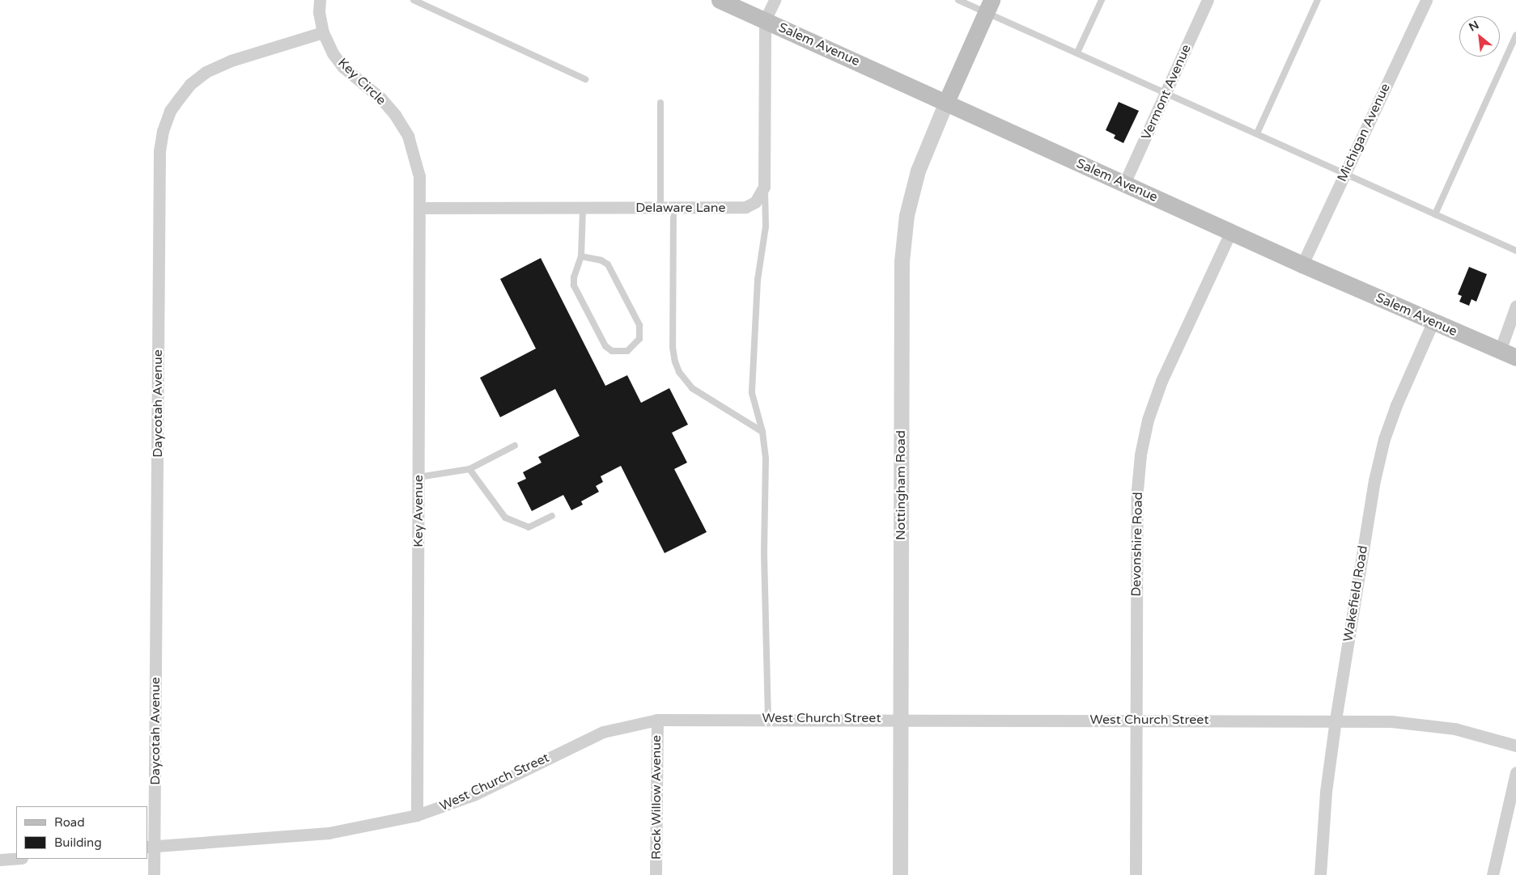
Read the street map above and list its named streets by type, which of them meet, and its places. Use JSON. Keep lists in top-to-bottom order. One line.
{"streets":{"main road":["Salem Avenue"],"street":["Key Circle","Vermont Avenue","Michigan Avenue","Delaware Lane","Daycotah Avenue","Nottingham Road","Key Avenue","Devonshire Road","Wakefield Road","West Church Street","Rock Willow Avenue"]},"crossings":[["Salem Avenue","Vermont Avenue"],["Salem Avenue","Michigan Avenue"],["Salem Avenue","Nottingham Road"],["Salem Avenue","Devonshire Road"],["Salem Avenue","Wakefield Road"],["Key Circle","Delaware Lane"],["Key Circle","Daycotah Avenue"],["Key Circle","Key Avenue"],["Delaware Lane","Key Avenue"],["Daycotah Avenue","West Church Street"],["Nottingham Road","West Church Street"],["Key Avenue","West Church Street"],["Devonshire Road","West Church Street"],["Wakefield Road","West Church Street"],["West Church Street","Rock Willow Avenue"]],"legend":["Road","Building"],"north":"top left"}
